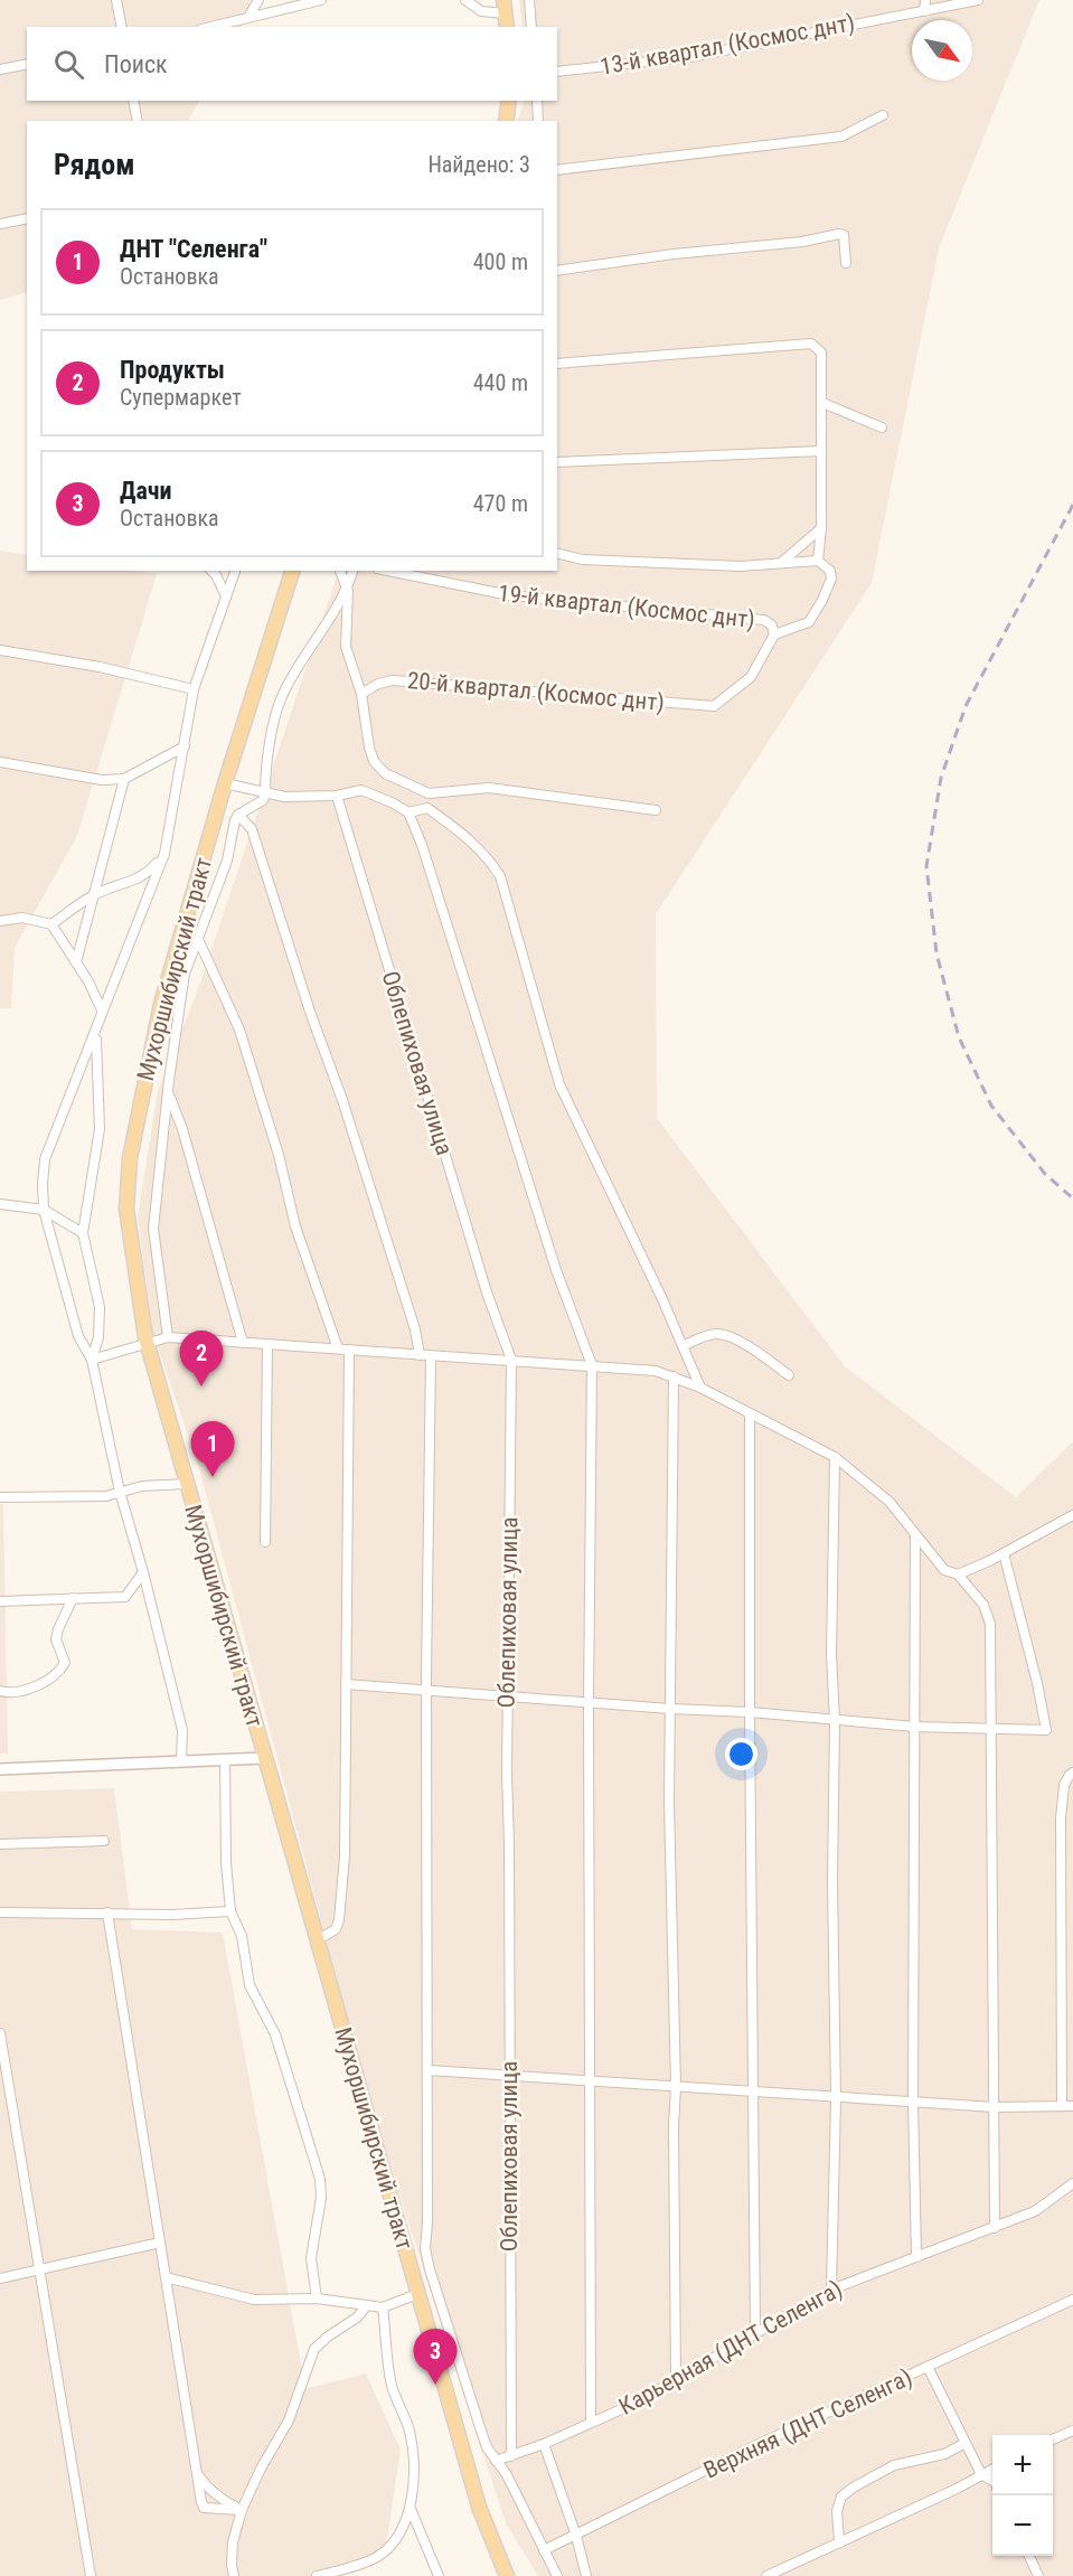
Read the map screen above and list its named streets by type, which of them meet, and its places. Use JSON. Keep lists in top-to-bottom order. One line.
{"streets":{"main road":["Мухоршибирский тракт"],"street":["13-й квартал (Космос днт)","19-й квартал (Космос днт)","20-й квартал (Космос днт)","Облепиховая улица","Карьерная (ДНТ Селенга)","Верхняя (ДНТ Селенга)"]},"crossings":[["19-й квартал (Космос днт)","20-й квартал (Космос днт)"],["Облепиховая улица","Карьерная (ДНТ Селенга)"]],"north":"bottom right","page":{"search":"Поиск","heading":["Рядом","Найдено: 3"],"list":[{"mark":"1","name":"ДНТ \"Селенга\"","note":"Остановка","value":"400 m"},{"mark":"2","name":"Продукты","note":"Супермаркет","value":"440 m"},{"mark":"3","name":"Дачи","note":"Остановка","value":"470 m"}],"pins":["2","1","3"],"map_buttons":["+","−"]}}
